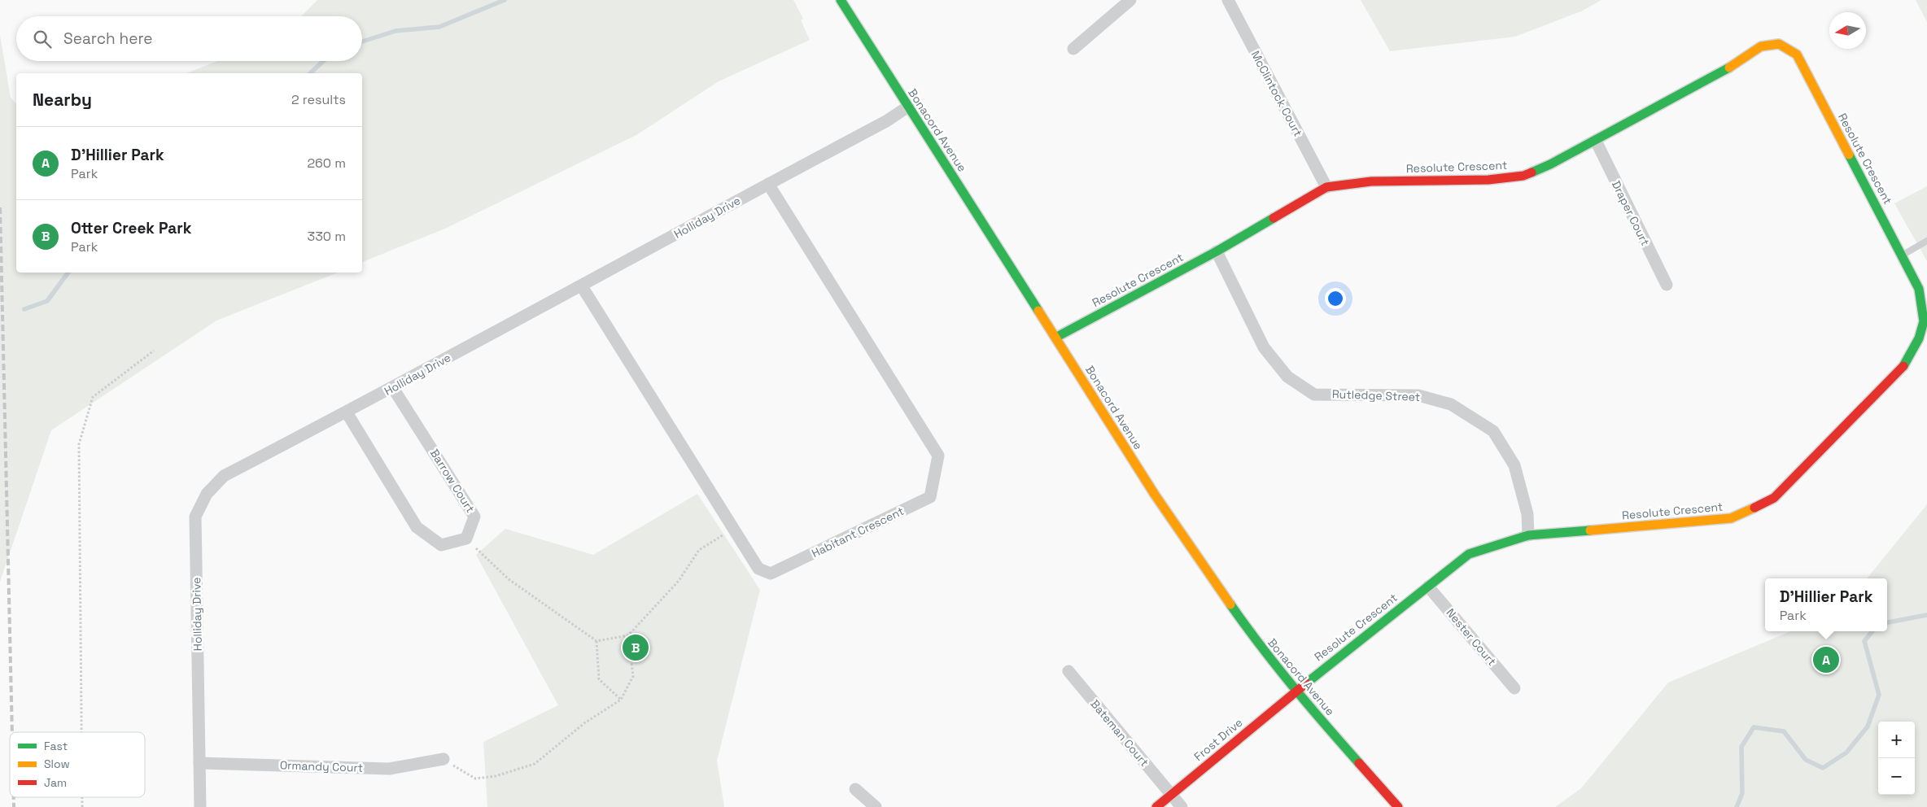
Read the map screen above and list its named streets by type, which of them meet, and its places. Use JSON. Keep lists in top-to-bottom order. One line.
{"streets":{"street":["McClintock Court","Bonacord Avenue","Resolute Crescent","Draper Court","Holliday Drive","Rutledge Street","Barrow Court","Habitant Crescent","Nester Court","Bateman Court","Frost Drive","Ormandy Court"]},"crossings":[["McClintock Court","Resolute Crescent"],["Bonacord Avenue","Resolute Crescent"],["Bonacord Avenue","Holliday Drive"],["Bonacord Avenue","Frost Drive"],["Resolute Crescent","Draper Court"],["Resolute Crescent","Rutledge Street"],["Resolute Crescent","Nester Court"],["Resolute Crescent","Frost Drive"],["Holliday Drive","Barrow Court"],["Holliday Drive","Habitant Crescent"],["Holliday Drive","Ormandy Court"],["Bateman Court","Frost Drive"]],"legend":["Fast","Slow","Jam"],"north":"left","page":{"search":"Search here","heading":["Nearby","2 results"],"list":[{"mark":"A","name":"D'Hillier Park","note":"Park","value":"260 m"},{"mark":"B","name":"Otter Creek Park","note":"Park","value":"330 m"}],"popup":["D'Hillier Park","Park"],"pins":["B","A"],"map_buttons":["+","−"]}}
